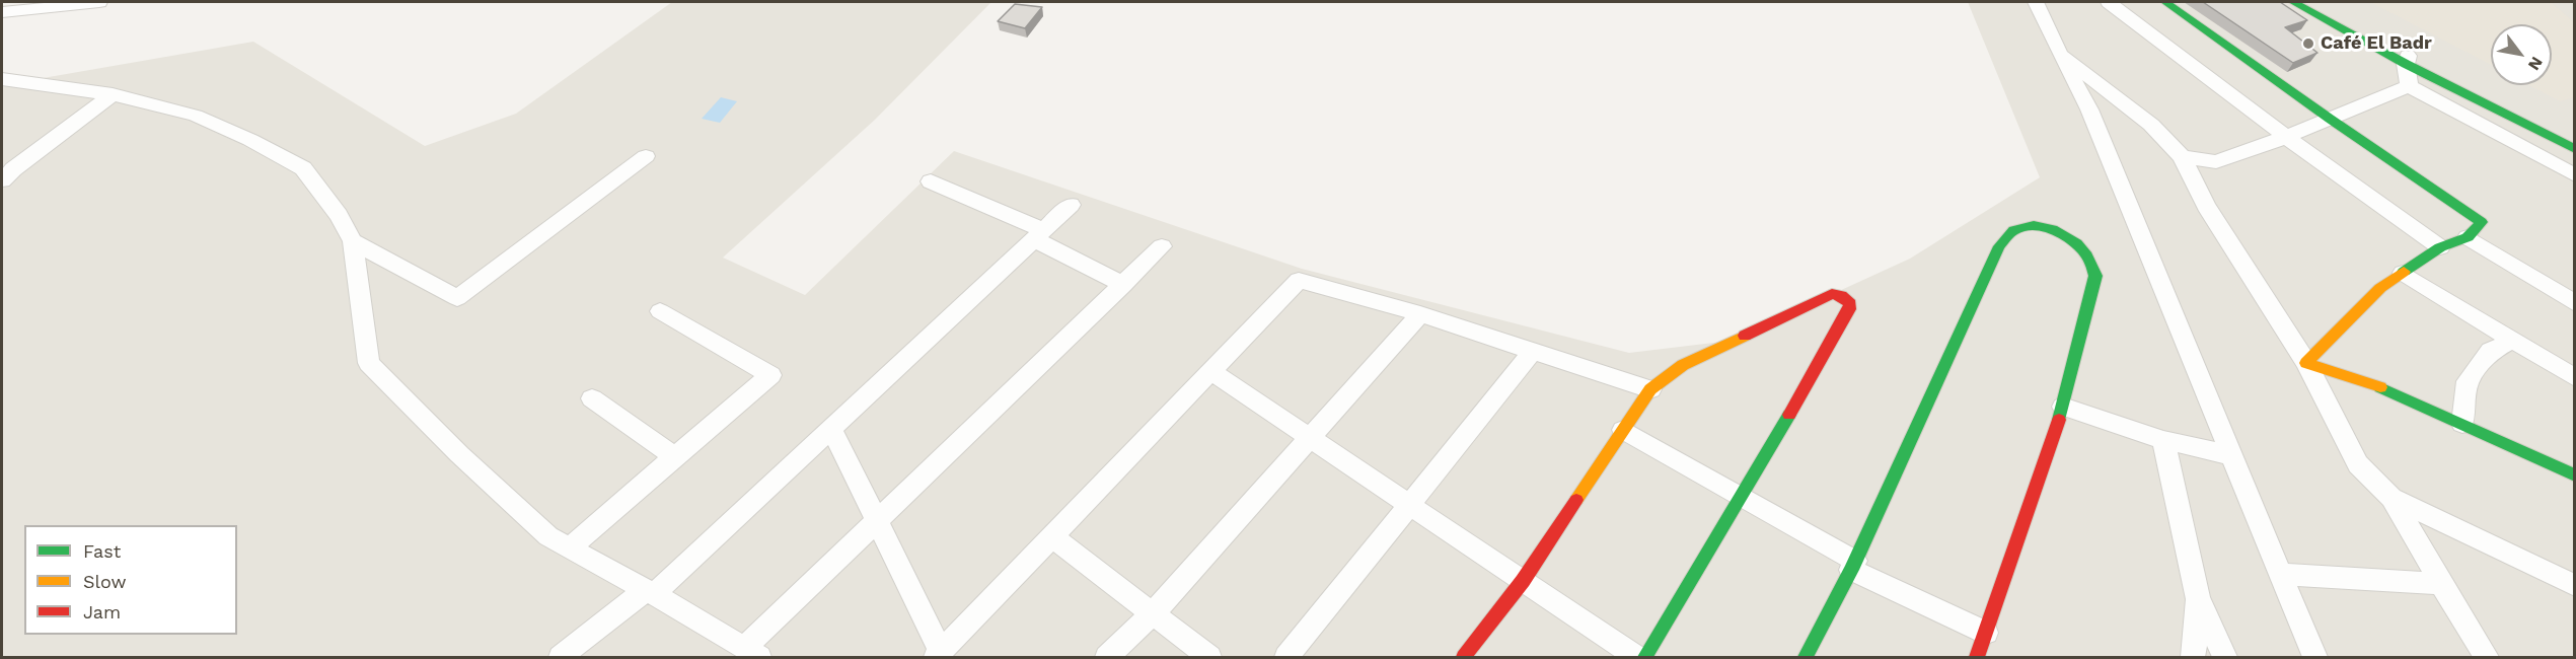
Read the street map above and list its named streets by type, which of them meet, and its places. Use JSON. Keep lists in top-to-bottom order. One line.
{"places":["Café El Badr"],"legend":["Fast","Slow","Jam"],"north":"bottom right"}
